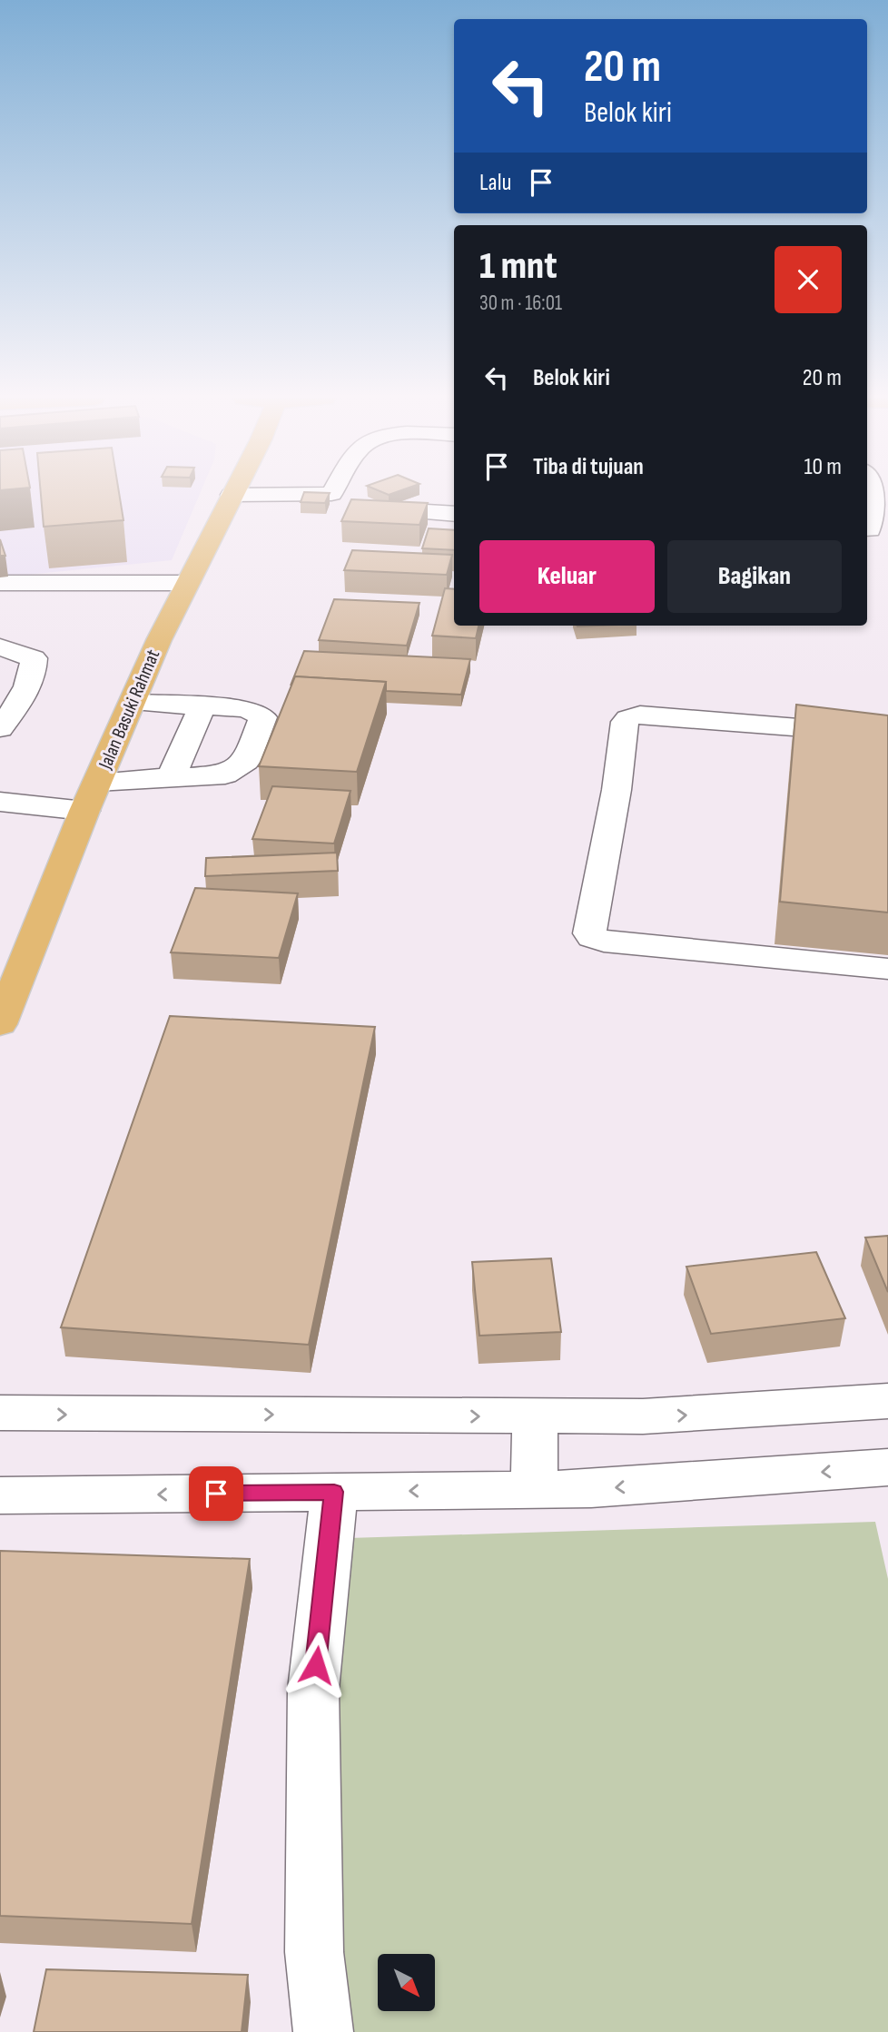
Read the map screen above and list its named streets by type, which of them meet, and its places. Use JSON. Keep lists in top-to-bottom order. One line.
{"streets":{"main road":["Jalan Basuki Rahmat"]},"north":"bottom right","page":{"turn":["20 m","Belok kiri"],"then":"Lalu","heading":["1 mnt","30 m · 16:01"],"list":[{"name":"Belok kiri","value":"20 m"},{"name":"Tiba di tujuan","value":"10 m"}],"buttons":["Keluar","Bagikan"]}}
